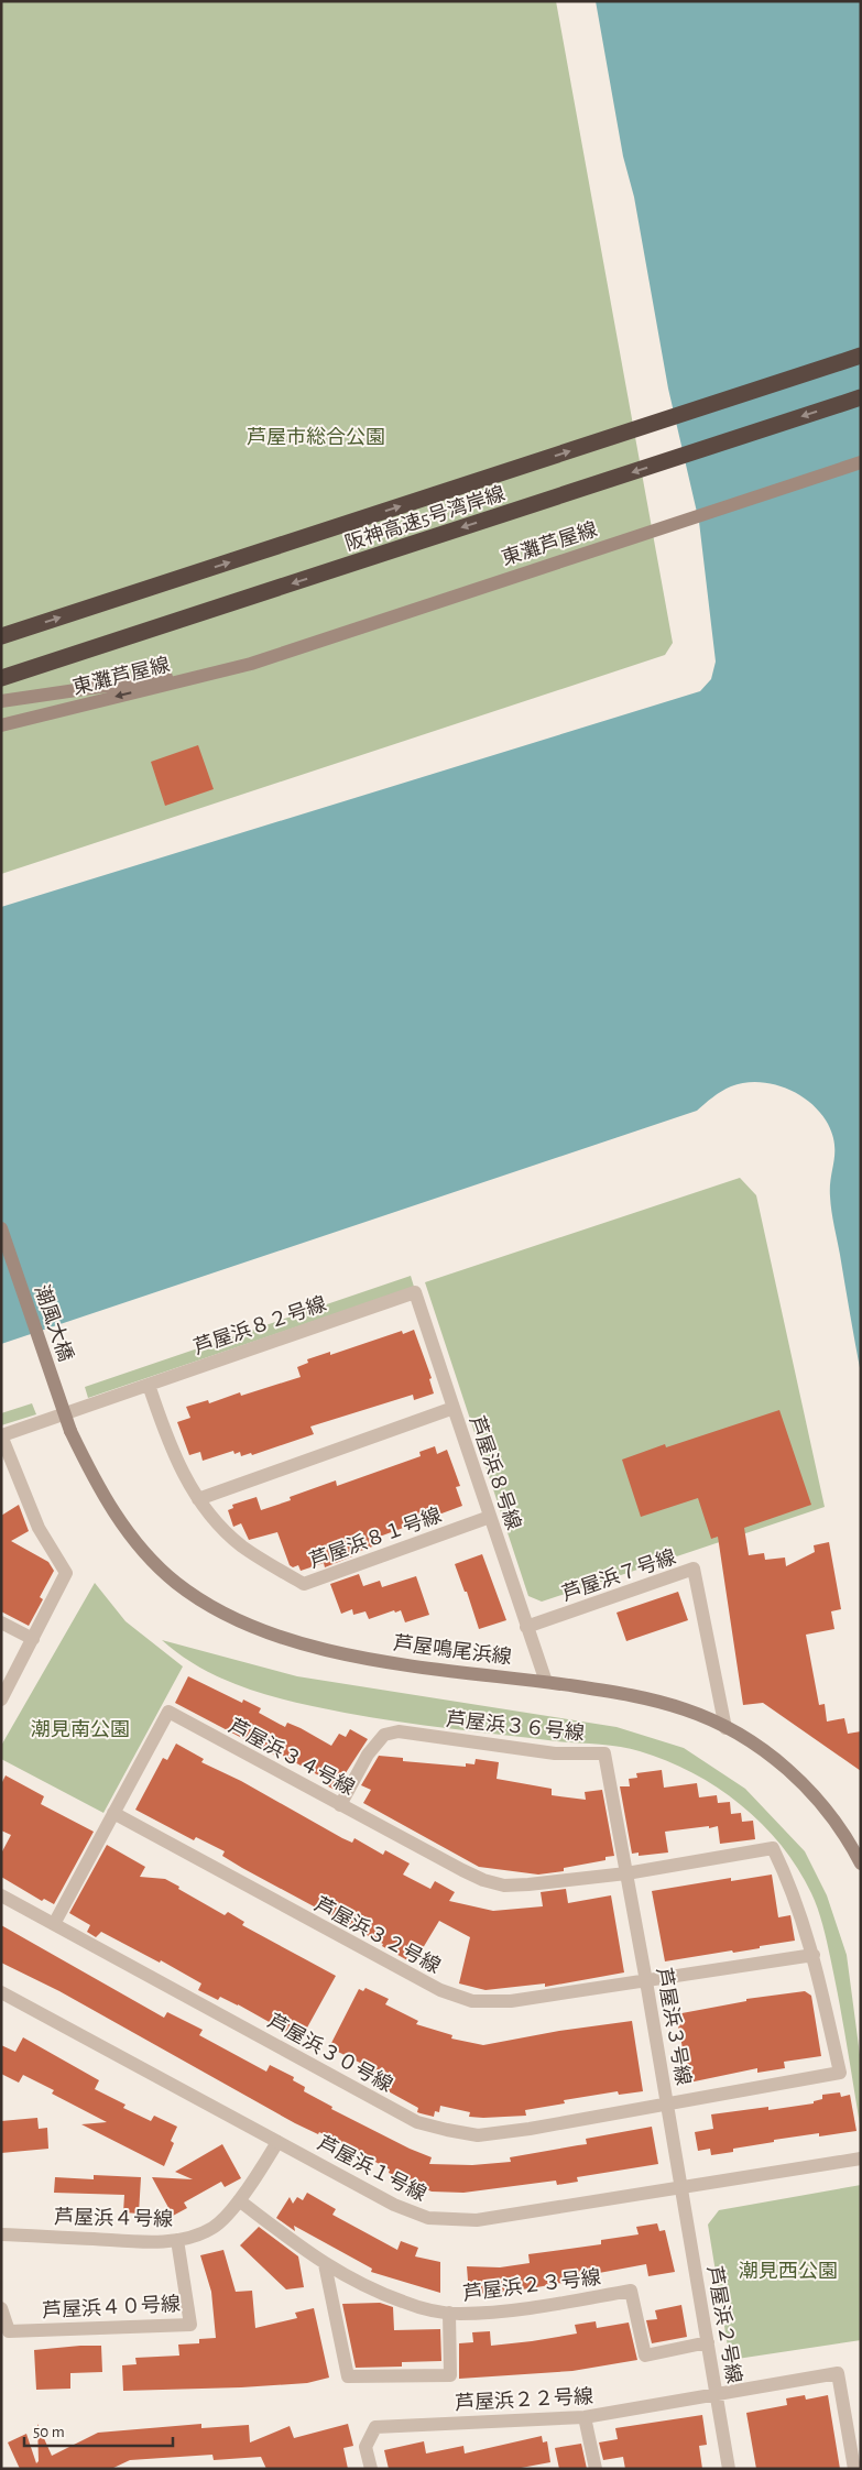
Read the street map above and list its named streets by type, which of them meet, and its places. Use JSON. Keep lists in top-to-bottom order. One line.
{"streets":{"highway":["阪神高速5号湾岸線"],"main road":["東灘芦屋線","潮風大橋","芦屋鳴尾浜線"],"street":["芦屋浜８２号線","芦屋浜８号線","芦屋浜８１号線","芦屋浜７号線","芦屋浜３６号線","芦屋浜３４号線","芦屋浜３２号線","芦屋浜３号線","芦屋浜３０号線","芦屋浜１号線","芦屋浜４号線","芦屋浜２３号線","芦屋浜４０号線","芦屋浜２号線","芦屋浜２２号線"]},"crossings":[["潮風大橋","芦屋鳴尾浜線"],["芦屋浜８２号線","芦屋浜８号線"],["芦屋浜８２号線","芦屋浜８１号線"],["芦屋浜８号線","芦屋浜８１号線"],["芦屋浜８号線","芦屋浜７号線"],["芦屋浜８号線","芦屋鳴尾浜線"],["芦屋浜７号線","芦屋鳴尾浜線"],["芦屋浜３６号線","芦屋浜３４号線"],["芦屋浜３６号線","芦屋浜３号線"],["芦屋浜３４号線","芦屋浜３２号線"],["芦屋浜３４号線","芦屋浜３号線"],["芦屋浜３４号線","芦屋浜３０号線"],["芦屋浜３２号線","芦屋浜３号線"],["芦屋浜３２号線","芦屋浜３０号線"],["芦屋浜３号線","芦屋浜３０号線"],["芦屋浜３号線","芦屋浜１号線"],["芦屋浜３号線","芦屋浜２号線"],["芦屋浜１号線","芦屋浜４号線"],["芦屋浜１号線","芦屋浜２号線"],["芦屋浜４号線","芦屋浜２３号線"],["芦屋浜４号線","芦屋浜４０号線"],["芦屋浜２３号線","芦屋浜２号線"],["芦屋浜２号線","芦屋浜２２号線"]],"parks":["芦屋市総合公園","潮見南公園","潮見西公園"],"scale_bar":"50 m"}
